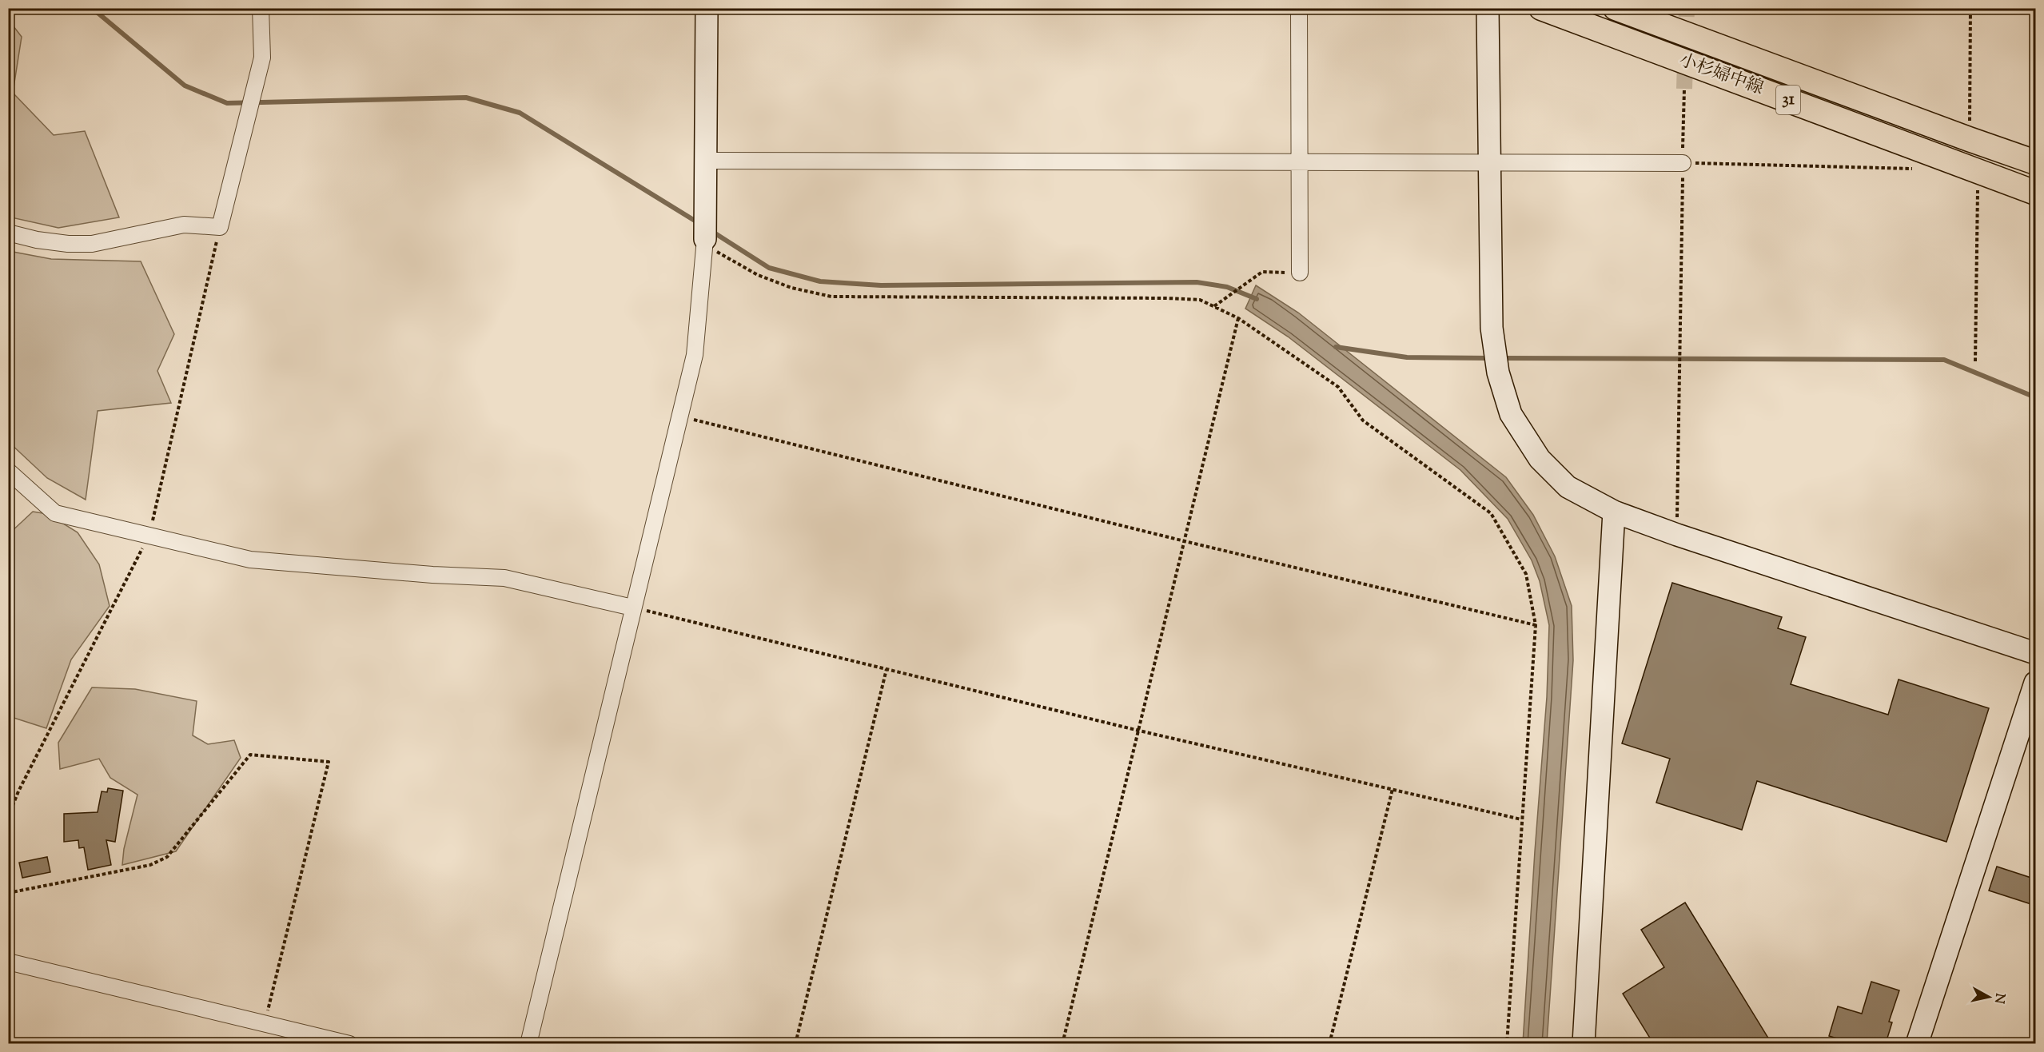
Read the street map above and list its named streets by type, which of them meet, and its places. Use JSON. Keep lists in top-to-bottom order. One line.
{"streets":{"main road":["小杉婦中線","31"]},"north":"right"}
